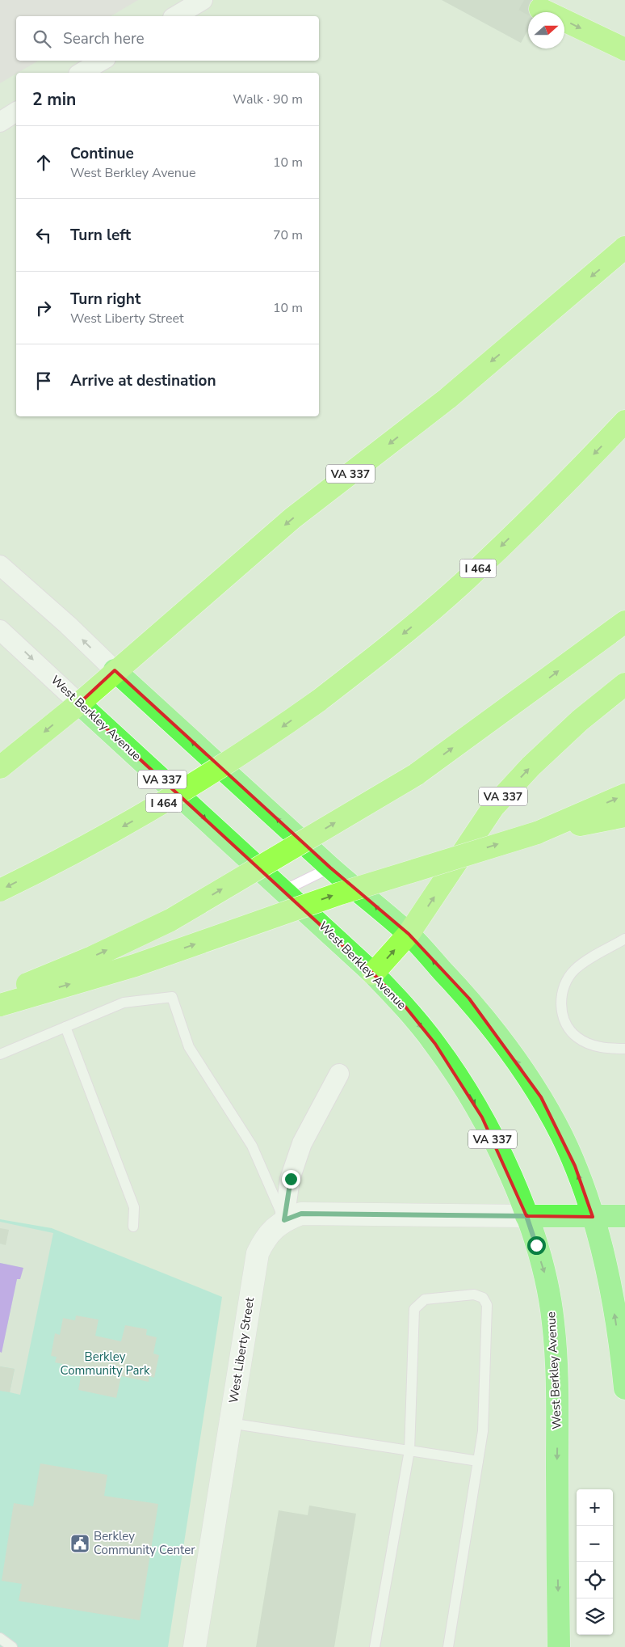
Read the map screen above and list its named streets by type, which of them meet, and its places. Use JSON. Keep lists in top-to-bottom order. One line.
{"streets":{"highway":["VA 337","I 464"],"main road":["West Berkley Avenue","West Liberty Street"]},"crossings":[["VA 337","West Berkley Avenue"]],"one_way":["West Berkley Avenue"],"parks":["Berkley Community Park"],"places":{"public building":["Berkley Community Center"]},"north":"right","page":{"search":"Search here","heading":["2 min","Walk · 90 m"],"list":[["Continue","West Berkley Avenue","10 m"],["Turn left","70 m"],["Turn right","West Liberty Street","10 m"],"Arrive at destination"],"map_buttons":["+","−"]}}
